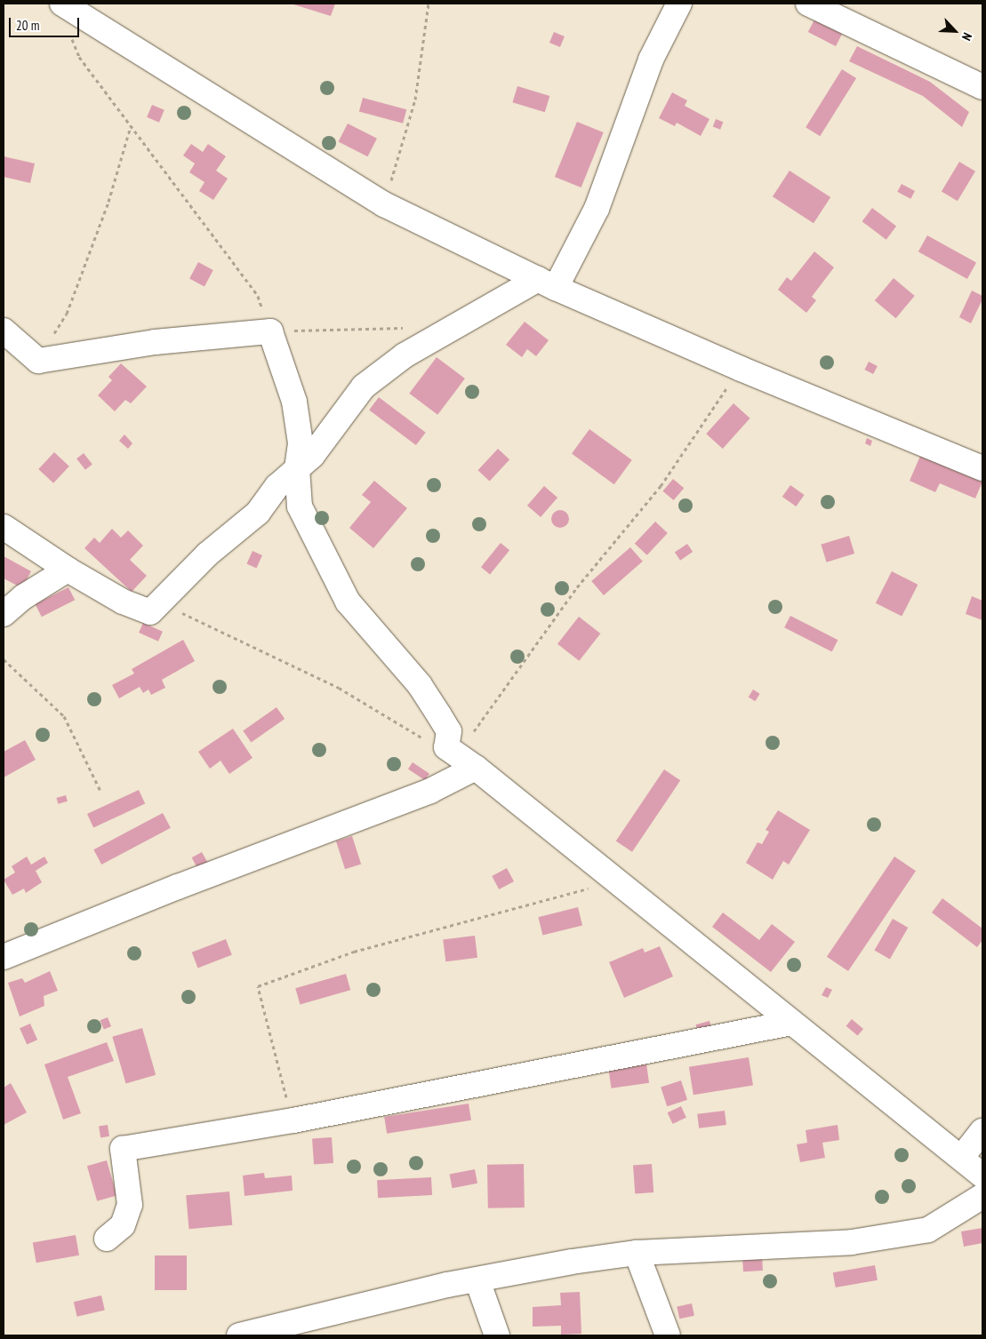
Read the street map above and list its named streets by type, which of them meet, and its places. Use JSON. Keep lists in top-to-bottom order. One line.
{"scale_bar":"20 m","north":"bottom right"}
